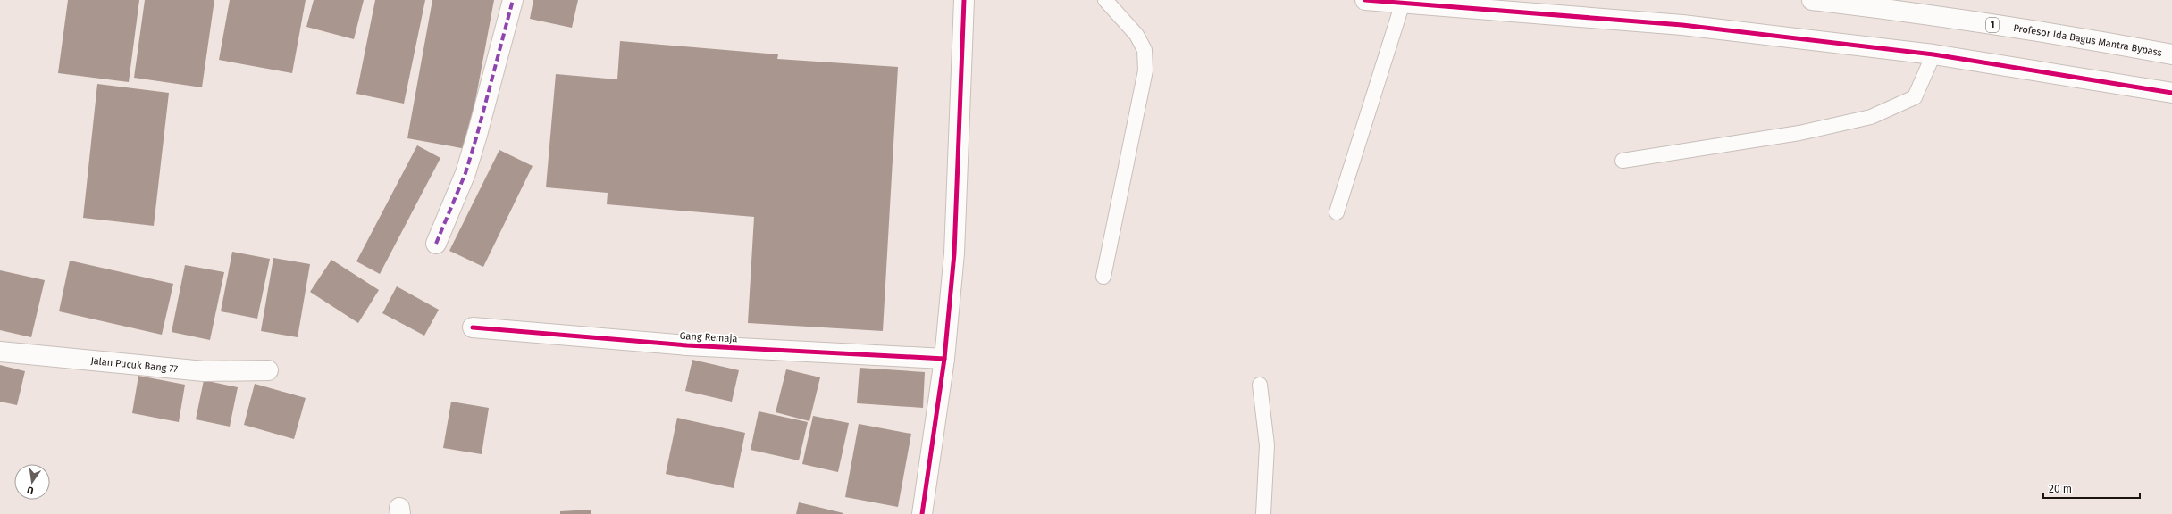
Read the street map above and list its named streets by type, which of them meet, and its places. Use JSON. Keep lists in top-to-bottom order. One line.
{"streets":{"main road":["1","Profesor Ida Bagus Mantra Bypass","Gang Remaja","Jalan Pucuk Bang 77"]},"scale_bar":"20 m","north":"bottom"}
